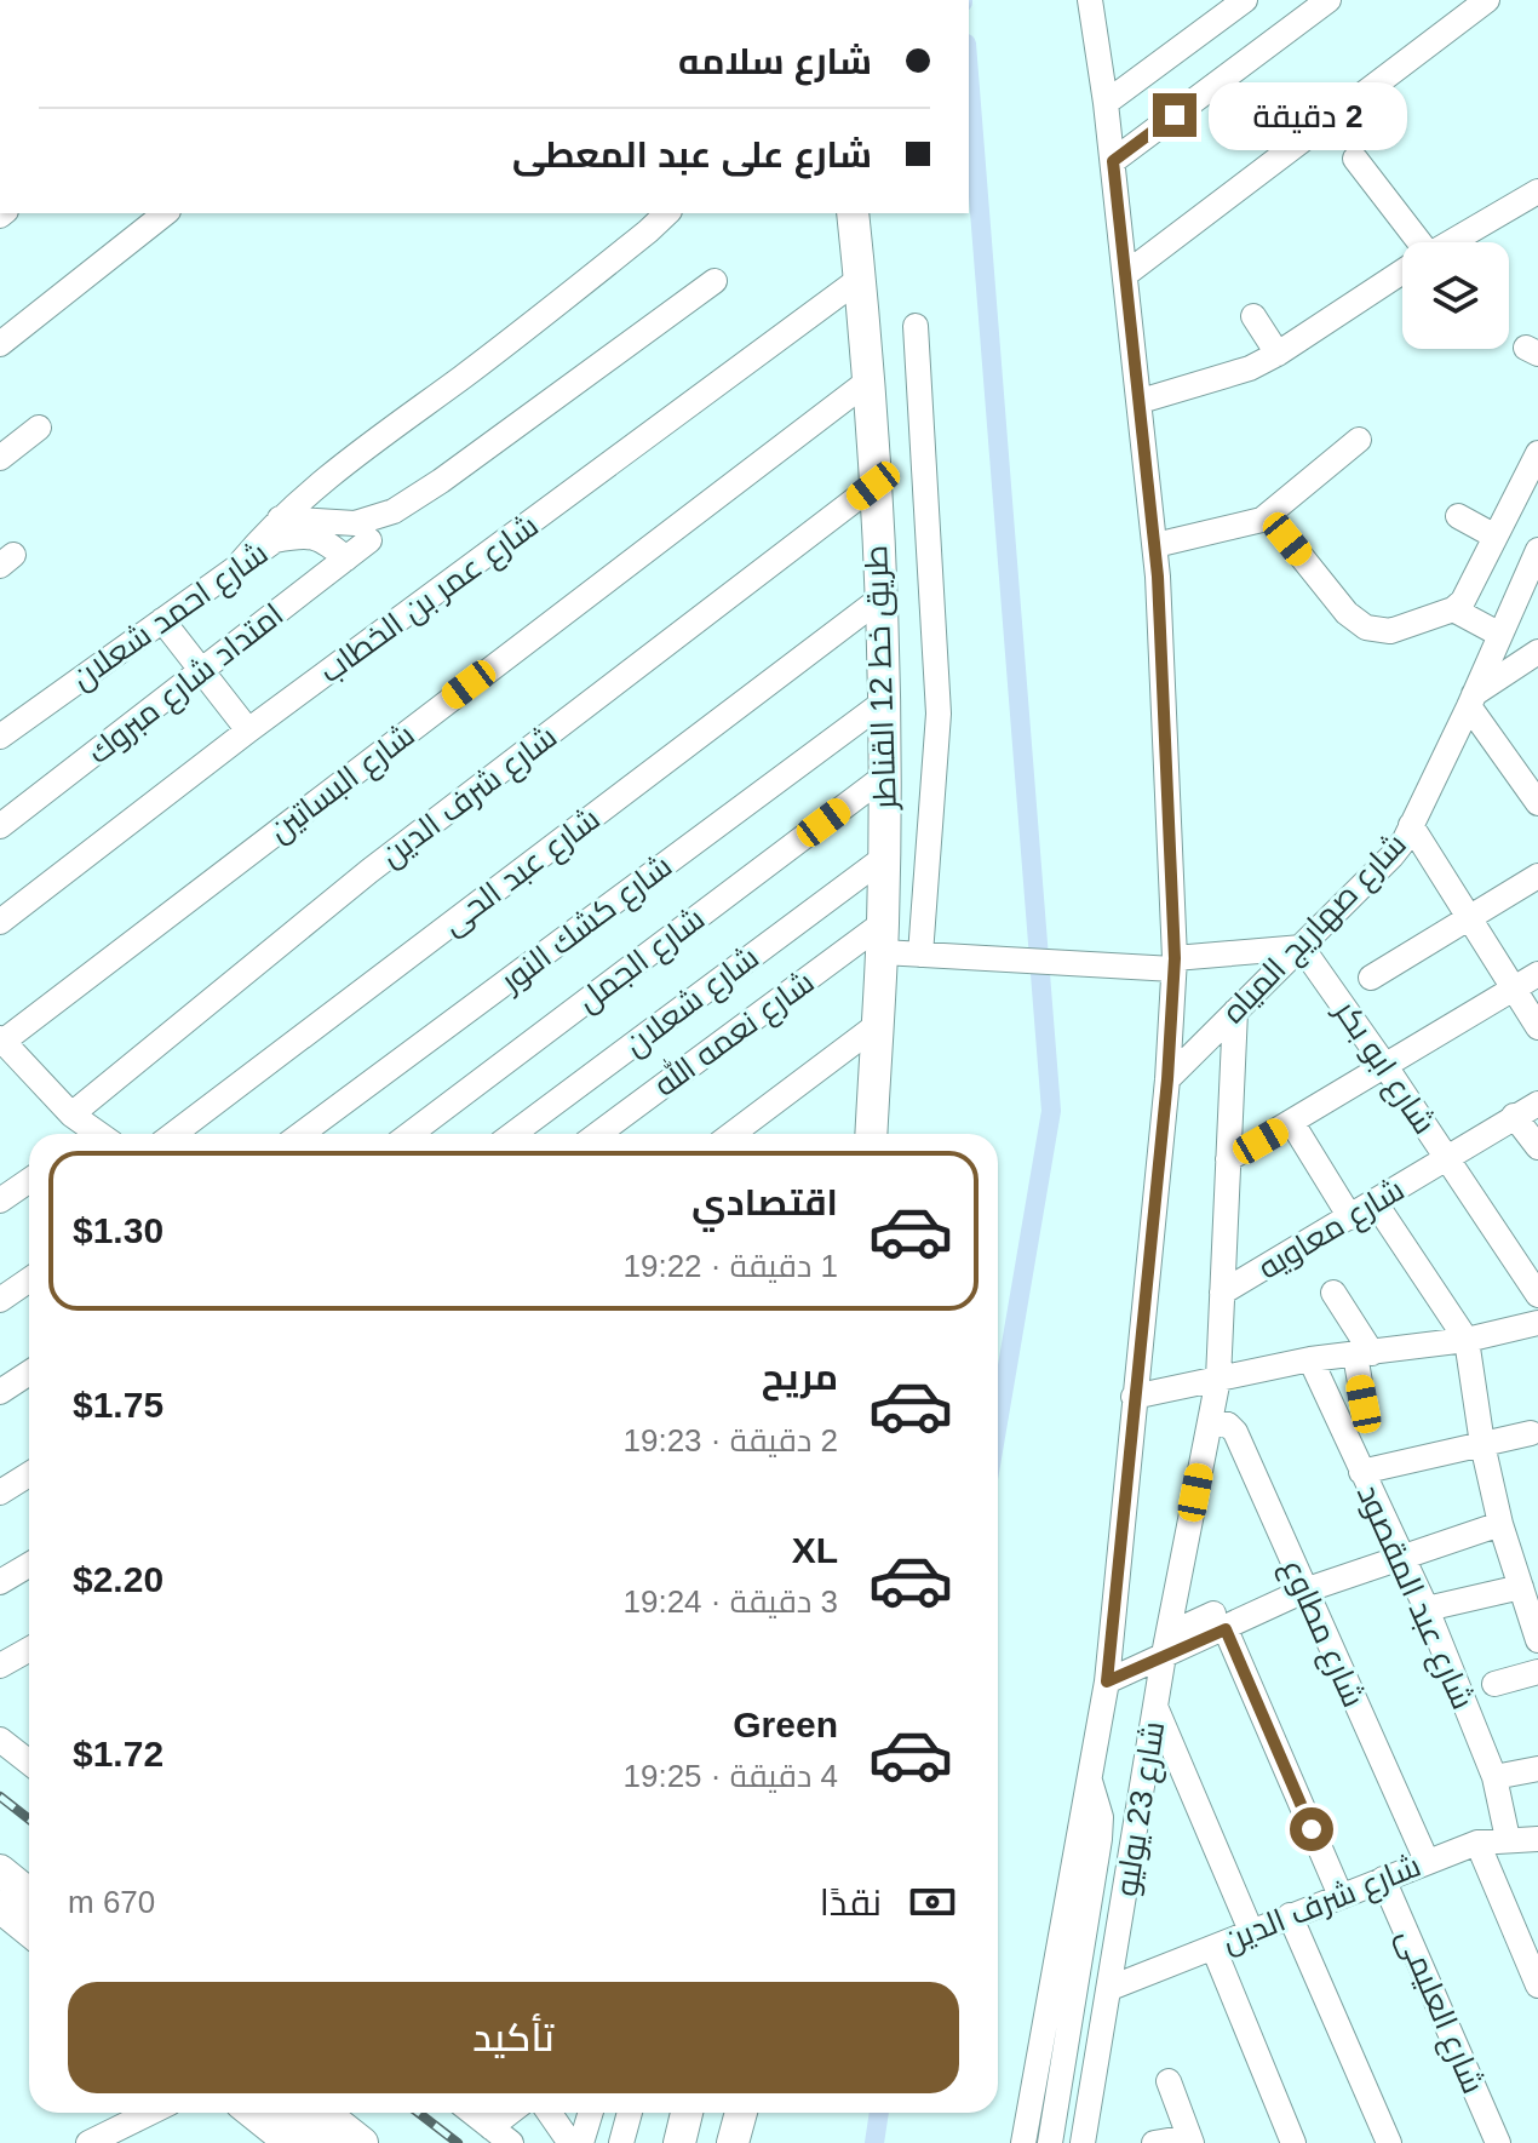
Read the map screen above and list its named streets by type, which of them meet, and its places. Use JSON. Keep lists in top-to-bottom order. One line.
{"streets":{"main road":["طريق خط 12 القناطر"],"street":["شارع عمر بن الخطاب","شارع احمد شعلان","امتداد شارع مبروك","شارع البساتين","شارع شرف الدين","شارع عبد الحى","شارع كشك النور","شارع صهاريج المياه","شارع الجمل","شارع شعلان","شارع نعمه الله","شارع ابو بكر","شارع معاويه","شارع عبد المقصود","شارع مطاوع","شارع 23 يوليو","شارع العليمى"]},"crossings":[["شارع عمر بن الخطاب","طريق خط 12 القناطر"],["شارع احمد شعلان","امتداد شارع مبروك"],["طريق خط 12 القناطر","شارع البساتين"],["طريق خط 12 القناطر","شارع شرف الدين"],["طريق خط 12 القناطر","شارع عبد الحى"],["طريق خط 12 القناطر","شارع كشك النور"],["طريق خط 12 القناطر","شارع الجمل"],["طريق خط 12 القناطر","شارع شعلان"],["طريق خط 12 القناطر","شارع نعمه الله"],["شارع شرف الدين","شارع عبد المقصود"],["شارع شرف الدين","شارع مطاوع"],["شارع شرف الدين","شارع 23 يوليو"],["شارع شرف الدين","شارع العليمى"],["شارع صهاريج المياه","شارع ابو بكر"],["شارع صهاريج المياه","شارع 23 يوليو"],["شارع ابو بكر","شارع معاويه"],["شارع معاويه","شارع 23 يوليو"],["شارع مطاوع","شارع 23 يوليو"]],"page":{"banner":["شارع سلامه","شارع على عبد المعطى"],"bubble":"2 دقيقة","list":[{"name":"اقتصادي","note":"1 دقيقة · 19:22","value":"$1.30"},{"name":"مريح","note":"2 دقيقة · 19:23","value":"$1.75"},{"name":"XL","note":"3 دقيقة · 19:24","value":"$2.20"},{"name":"Green","note":"4 دقيقة · 19:25","value":"$1.72"}],"pay":["نقدًا","670 m"],"buttons":"تأكيد"}}
